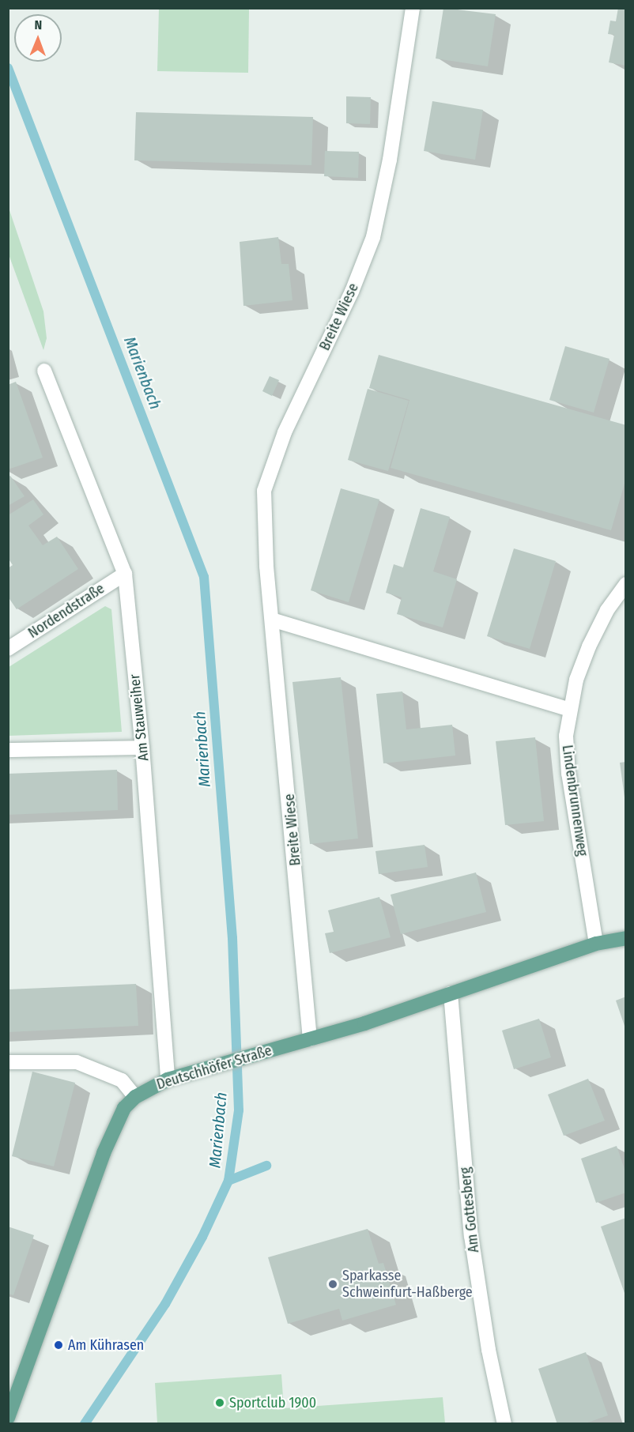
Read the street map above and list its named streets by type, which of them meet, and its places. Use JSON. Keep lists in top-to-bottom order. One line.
{"streets":{"main road":["Deutschhöfer Straße"],"street":["Breite Wiese","Nordendstraße","Am Stauweiher","Lindenbrunnenweg","Am Gottesberg"]},"crossings":[["Breite Wiese","Deutschhöfer Straße"],["Nordendstraße","Am Stauweiher"],["Am Stauweiher","Deutschhöfer Straße"],["Lindenbrunnenweg","Deutschhöfer Straße"],["Deutschhöfer Straße","Am Gottesberg"]],"water":["Marienbach"],"places":["Sparkasse Schweinfurt-Haßberge","Am Kührasen","Sportclub 1900"],"north":"top"}
